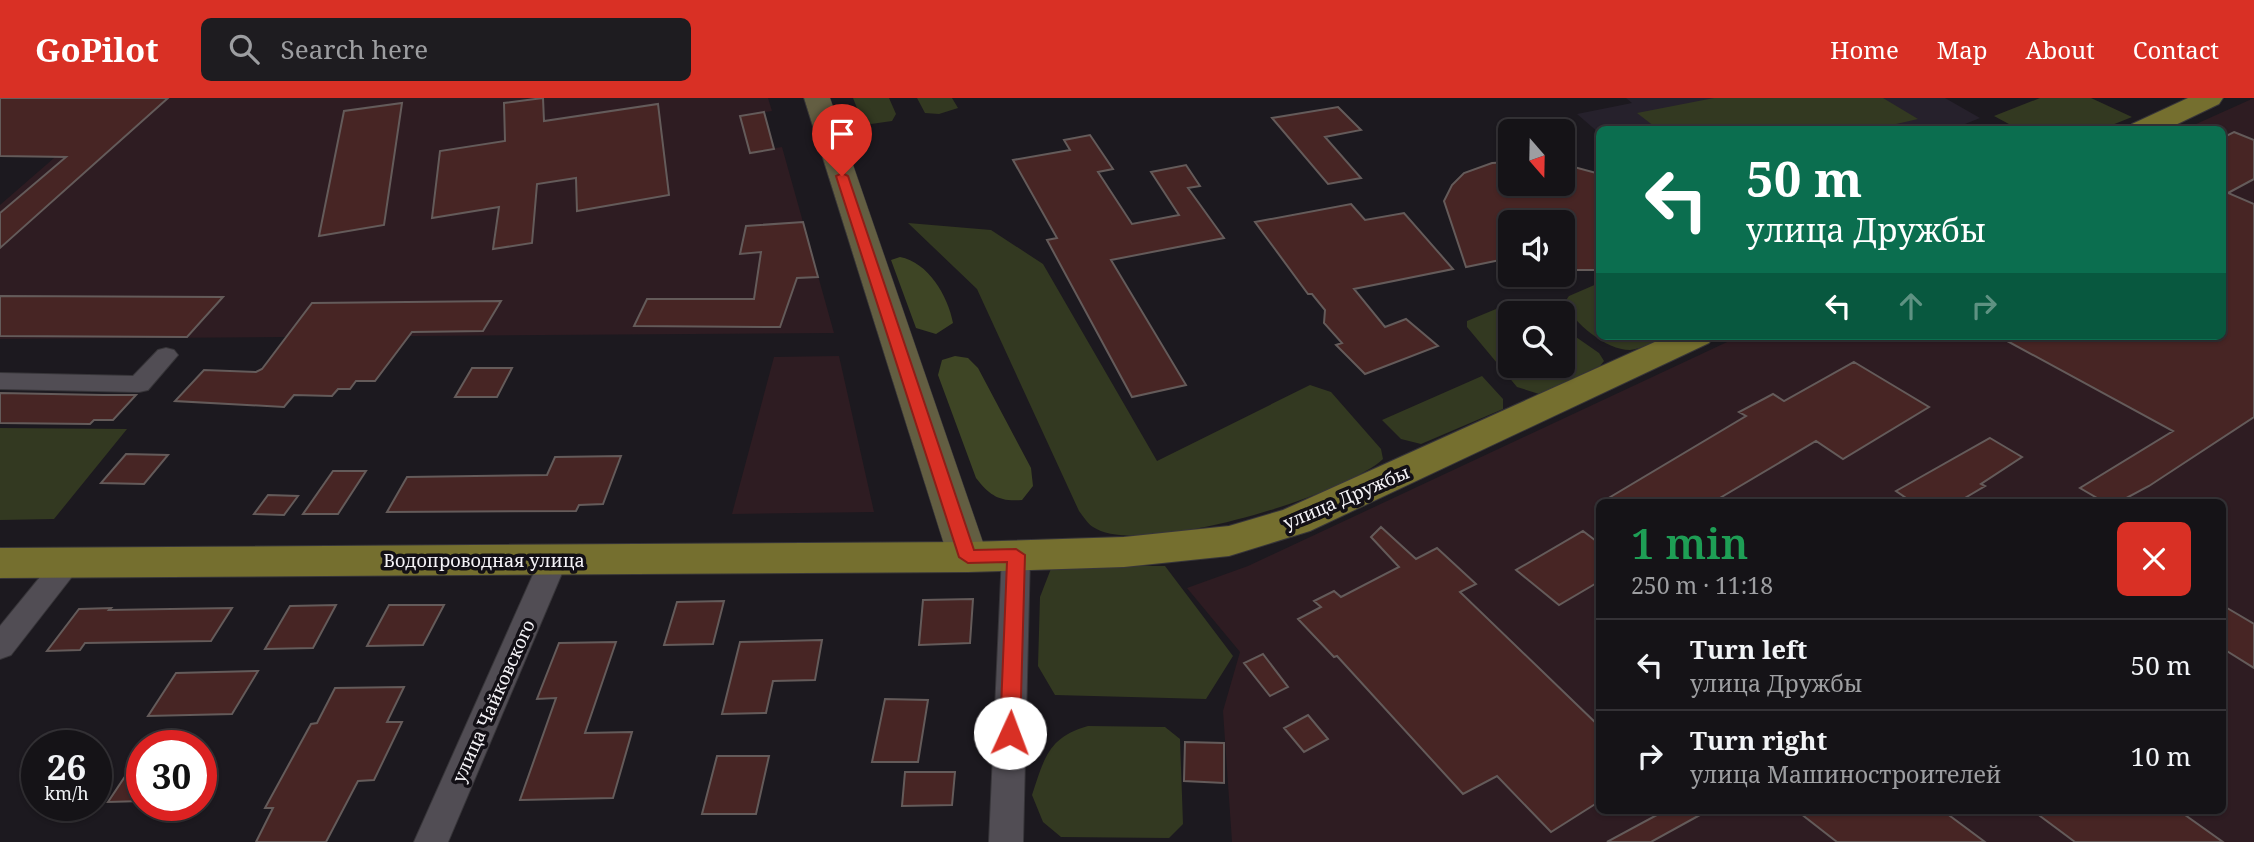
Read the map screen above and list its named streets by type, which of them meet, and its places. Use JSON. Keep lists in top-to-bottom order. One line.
{"streets":{"main road":["улица Дружбы","Водопроводная улица"],"street":["улица Чайковского"]},"crossings":[["улица Дружбы","Водопроводная улица"],["Водопроводная улица","улица Чайковского"]],"north":"bottom","page":{"header":"GoPilot","search":"Search here","nav":["Home","Map","About","Contact"],"turn":["50 m","улица Дружбы"],"heading":["1 min","250 m · 11:18"],"list":[{"name":"Turn left","note":"улица Дружбы","value":"50 m"},{"name":"Turn right","note":"улица Машиностроителей","value":"10 m"}],"speed":"26 km/h","limit":"30"}}
